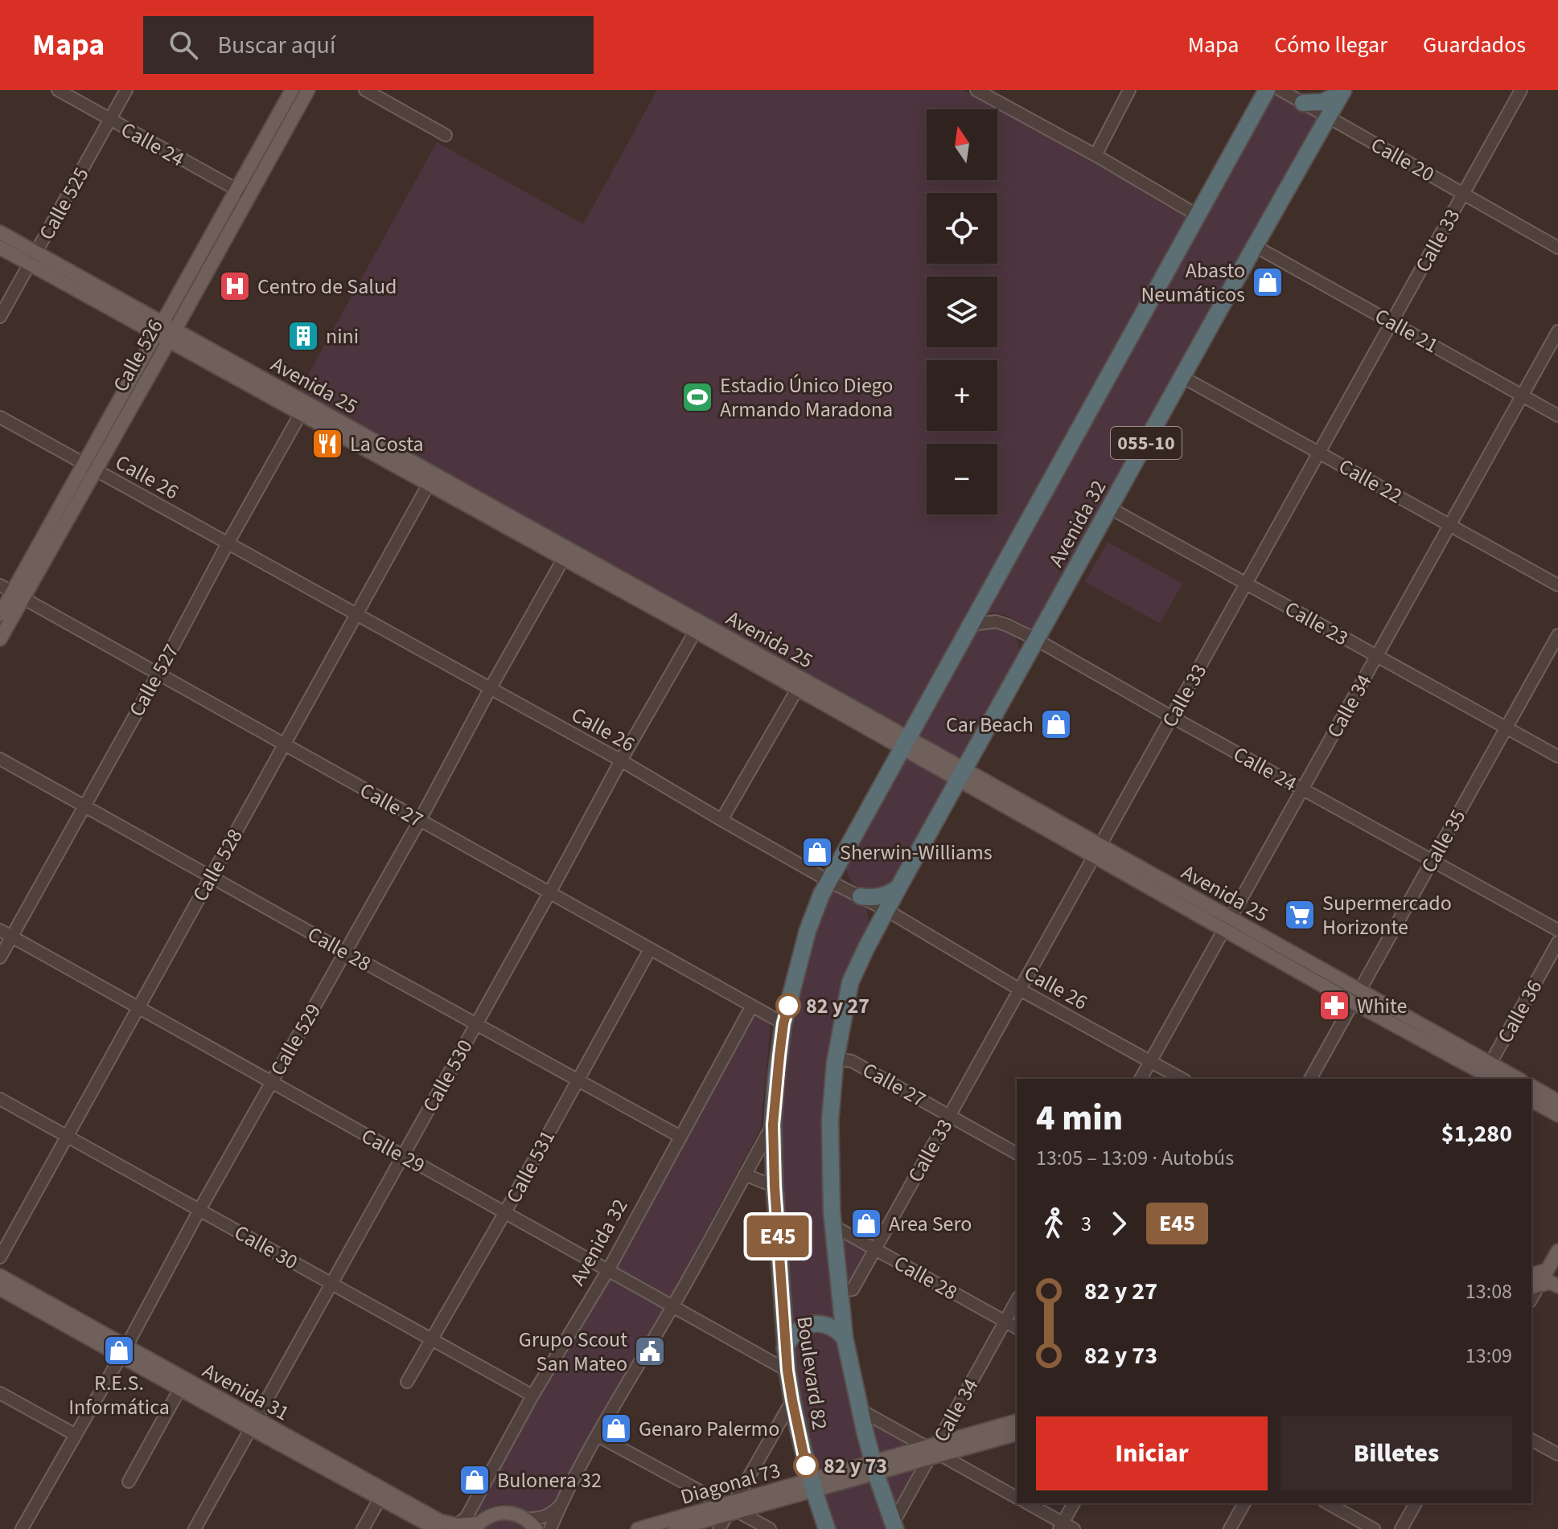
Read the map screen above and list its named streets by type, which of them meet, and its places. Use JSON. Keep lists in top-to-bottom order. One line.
{"streets":{"highway":["055-10","Avenida 32","Boulevard 82"],"main road":["Calle 526","Avenida 25","Avenida 31","Diagonal 73"],"street":["Calle 24","Calle 20","Calle 525","Calle 33","Calle 21","Calle 26","Calle 22","Calle 23","Calle 527","Calle 34","Calle 27","Calle 35","Calle 528","Calle 28","Calle 36","Calle 529","Calle 530","Calle 29","Calle 531","Calle 30"]},"crossings":[["Calle 24","Calle 525"],["Calle 24","Calle 33"],["Calle 24","Calle 526"],["Calle 24","Avenida 32"],["Calle 24","Calle 34"],["Calle 24","Calle 35"],["Calle 20","Calle 33"],["Calle 20","Avenida 32"],["Calle 525","Avenida 25"],["Calle 33","Calle 21"],["Calle 33","Avenida 25"],["Calle 33","Calle 26"],["Calle 33","Calle 22"],["Calle 33","Calle 23"],["Calle 33","Calle 27"],["Calle 33","Calle 28"],["Calle 33","Boulevard 82"],["Calle 21","Avenida 32"],["Calle 21","Calle 34"],["Calle 526","Avenida 25"],["Calle 526","Calle 26"],["Calle 526","Calle 27"],["Avenida 25","Avenida 32"],["Avenida 25","Calle 527"],["Avenida 25","Calle 34"],["Avenida 25","Calle 35"],["Avenida 25","Calle 528"],["Avenida 25","Calle 36"],["Avenida 25","Calle 529"],["Avenida 25","Calle 530"],["Calle 26","Avenida 32"],["Calle 26","Calle 527"],["Calle 26","Calle 34"],["Calle 26","Calle 528"],["Calle 26","Calle 529"],["Calle 26","Calle 530"],["Calle 26","Boulevard 82"],["Calle 22","Avenida 32"],["Calle 22","Calle 34"],["Avenida 32","Calle 23"],["Avenida 32","Calle 27"],["Avenida 32","Calle 28"],["Avenida 32","Calle 29"],["Avenida 32","Calle 30"],["Avenida 32","Boulevard 82"],["Avenida 32","Avenida 31"],["Calle 23","Calle 34"],["Calle 23","Calle 35"],["Calle 527","Calle 27"],["Calle 527","Calle 28"],["Calle 527","Calle 29"],["Calle 34","Calle 28"],["Calle 34","Boulevard 82"],["Calle 34","Diagonal 73"],["Calle 27","Calle 528"],["Calle 27","Calle 529"],["Calle 27","Calle 530"],["Calle 27","Calle 531"],["Calle 27","Boulevard 82"],["Calle 528","Calle 28"],["Calle 528","Calle 29"],["Calle 528","Calle 30"],["Calle 28","Calle 529"],["Calle 28","Calle 530"],["Calle 28","Calle 531"],["Calle 28","Boulevard 82"],["Calle 529","Calle 29"],["Calle 529","Calle 30"],["Calle 529","Avenida 31"],["Calle 530","Calle 29"],["Calle 530","Calle 30"],["Calle 530","Avenida 31"],["Calle 29","Calle 531"],["Calle 29","Boulevard 82"],["Calle 531","Calle 30"],["Boulevard 82","Diagonal 73"]],"places":{"shop":["Abasto Neumáticos","Car Beach","Sherwin-Williams","Area Sero","R.E.S. Informática","Genaro Palermo","Bulonera 32"],"hospital":["Centro de Salud"],"building":["nini"],"sports":["Estadio Único Diego Armando Maradona"],"restaurant":["La Costa"],"supermarket":["Supermercado Horizonte"],"other":["82 y 27","82 y 73"],"pharmacy":["White"],"public building":["Grupo Scout San Mateo"]},"lines":["bus line E45"],"north":"top","page":{"header":"Mapa","search":"Buscar aquí","nav":["Mapa","Cómo llegar","Guardados"],"on_map":"E45","map_buttons":["+","−"],"heading":["4 min","13:05 – 13:09 · Autobús","$1,280"],"legs":["3","E45"],"list":[{"name":"82 y 27","value":"13:08"},{"name":"82 y 73","value":"13:09"}],"buttons":["Iniciar","Billetes"]}}
